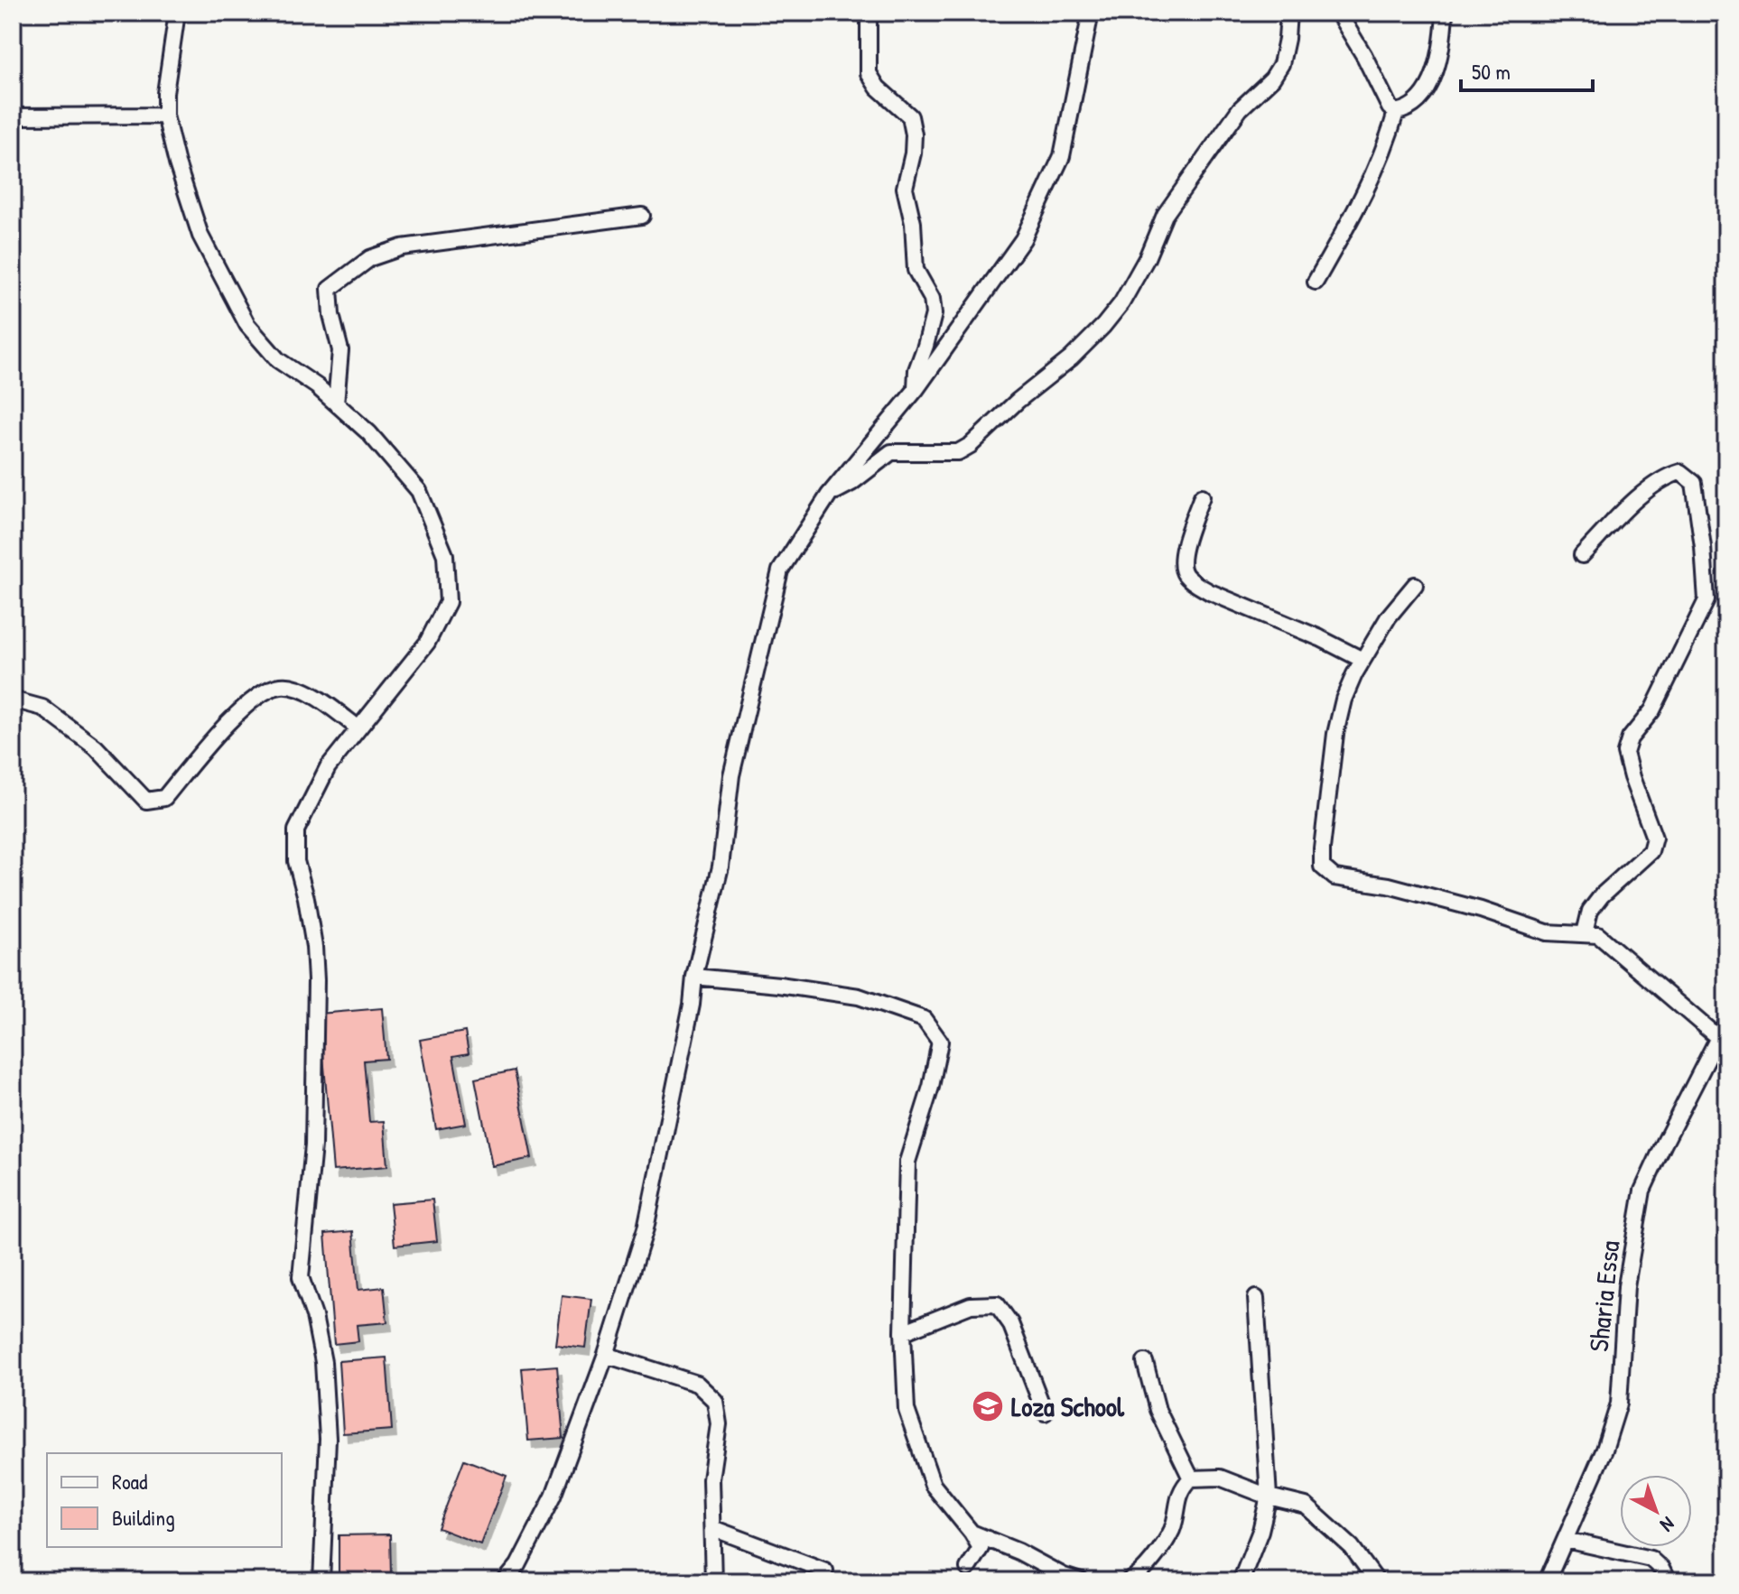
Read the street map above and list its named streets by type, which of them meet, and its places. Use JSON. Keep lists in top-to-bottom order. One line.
{"streets":{"street":["Sharia Essa"]},"places":{"school or university":["Loza School"]},"legend":["Road","Building"],"scale_bar":"50 m","north":"bottom right"}
